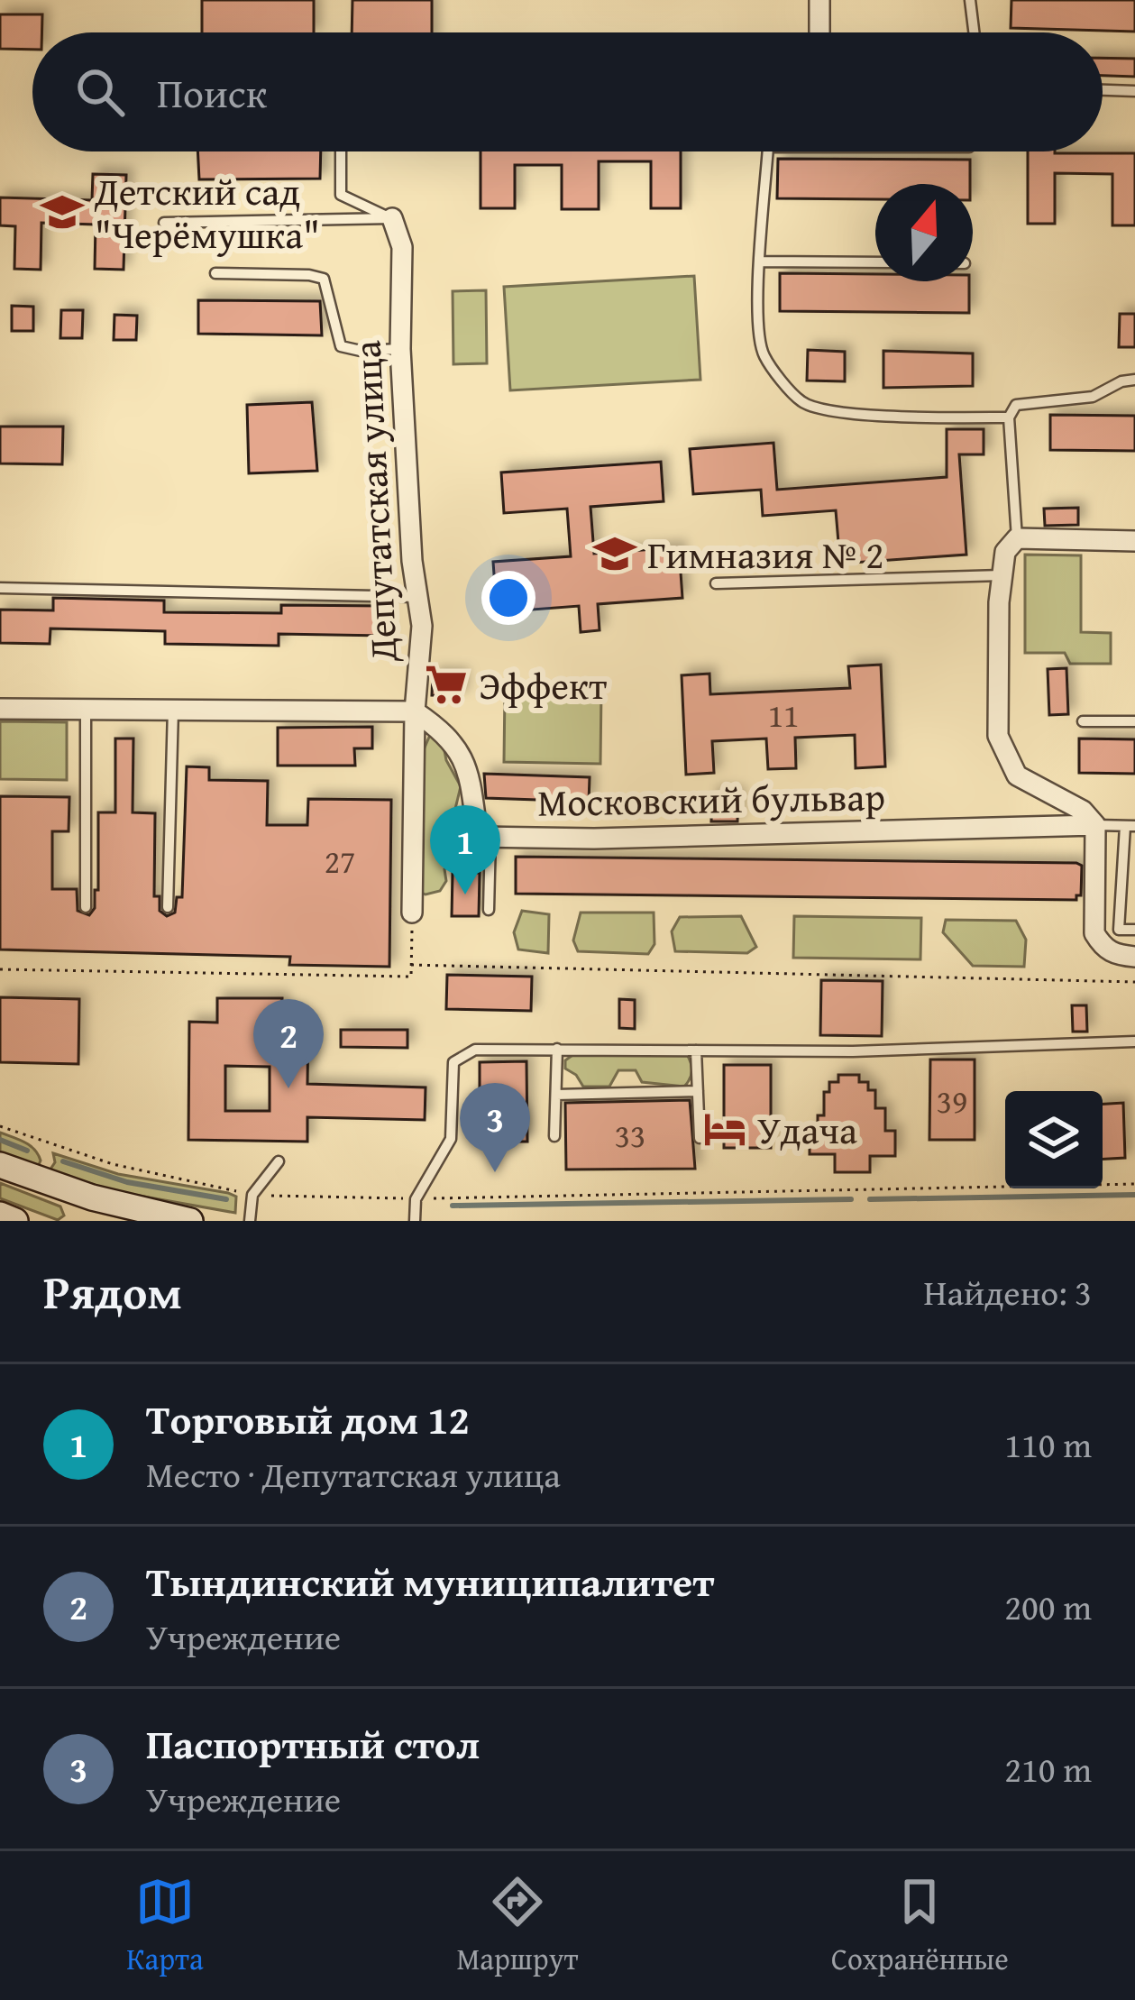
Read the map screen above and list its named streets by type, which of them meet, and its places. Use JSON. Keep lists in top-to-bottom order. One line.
{"streets":{"street":["Депутатская улица","Московский бульвар"]},"crossings":[["Депутатская улица","Московский бульвар"]],"places":{"school or university":["Детский сад \"Черёмушка\"","Гимназия № 2"],"supermarket":["Эффект"],"hotel":["Удача"]},"house_numbers":["11","27","39","33"],"north":"top","page":{"search":"Поиск","pins":["1","2","3"],"heading":["Рядом","Найдено: 3"],"list":[{"mark":"1","name":"Торговый дом 12","note":"Место · Депутатская улица","value":"110 m"},{"mark":"2","name":"Тындинский муниципалитет","note":"Учреждение","value":"200 m"},{"mark":"3","name":"Паспортный стол","note":"Учреждение","value":"210 m"}],"nav":["Карта","Маршрут","Сохранённые"]}}
